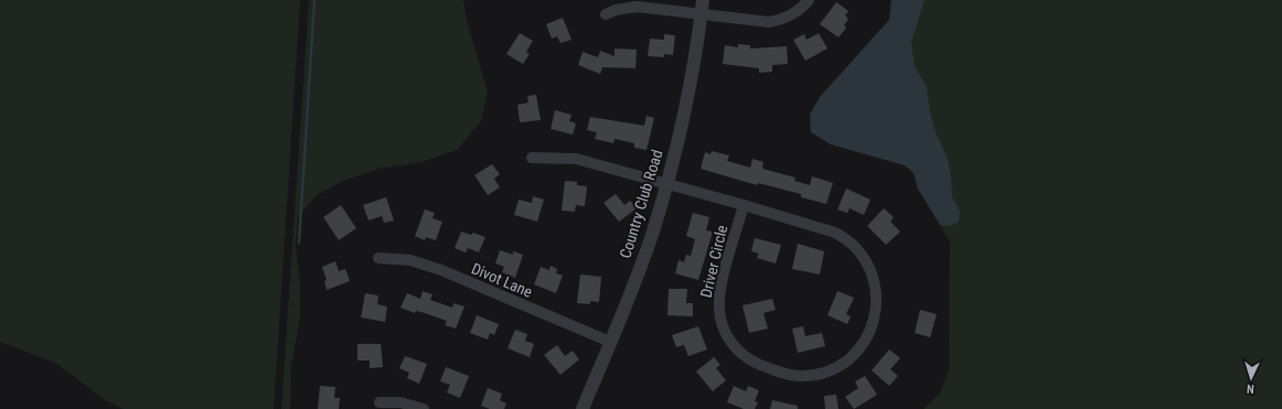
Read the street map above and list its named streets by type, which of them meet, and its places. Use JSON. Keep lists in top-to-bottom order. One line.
{"streets":{"street":["Country Club Road","Driver Circle","Divot Lane"]},"crossings":[["Country Club Road","Driver Circle"],["Country Club Road","Divot Lane"]],"north":"bottom"}
